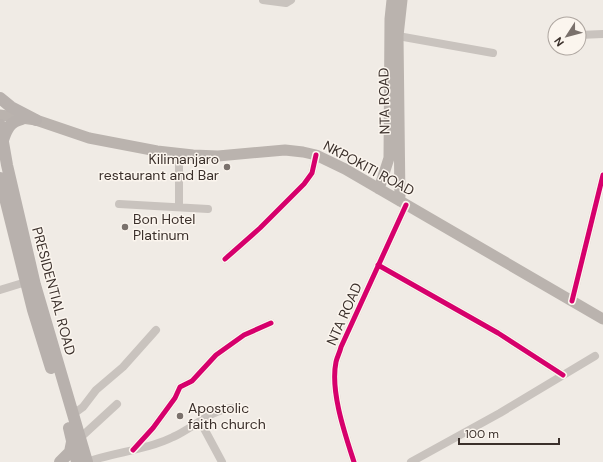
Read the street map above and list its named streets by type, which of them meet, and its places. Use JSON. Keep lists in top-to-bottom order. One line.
{"streets":{"main road":["NTA ROAD","NKPOKITI ROAD","PRESIDENTIAL ROAD"]},"crossings":[["NTA ROAD","NKPOKITI ROAD"]],"places":["Kilimanjaro restaurant and Bar","Bon Hotel Platinum","Apostolic faith church"],"scale_bar":"100 m","north":"bottom left"}
